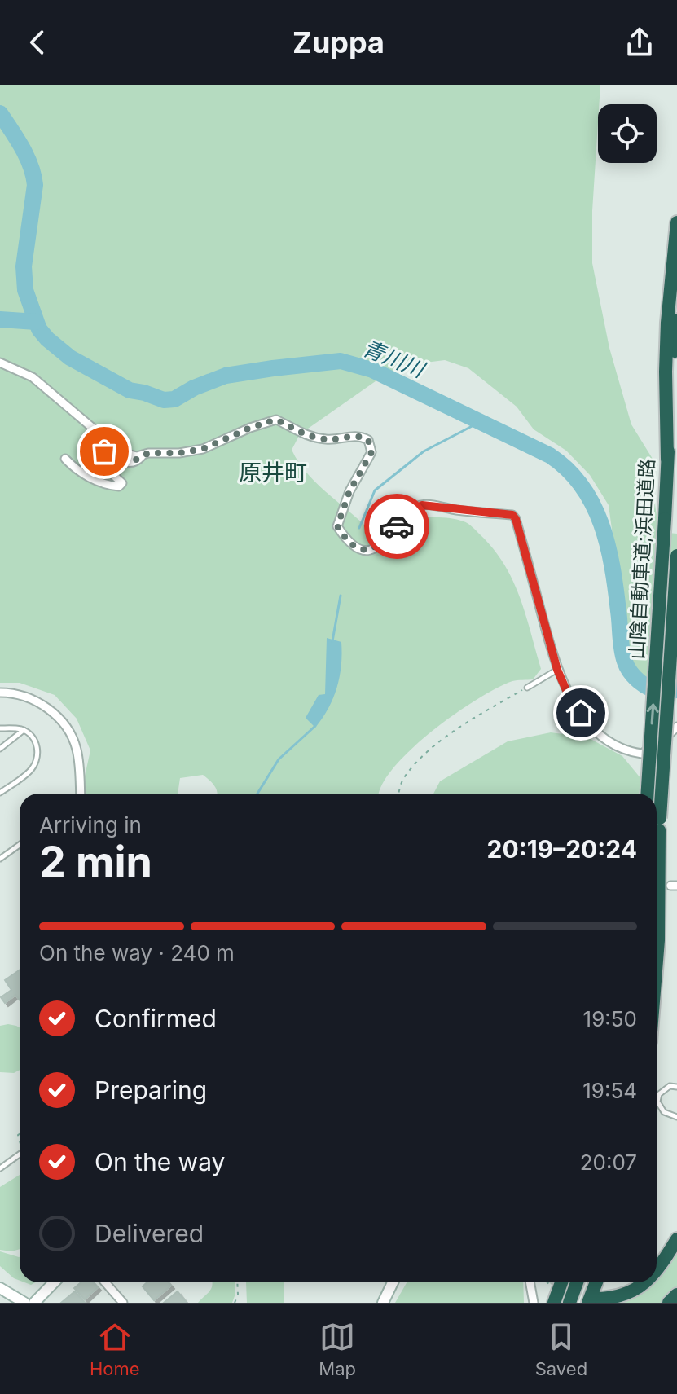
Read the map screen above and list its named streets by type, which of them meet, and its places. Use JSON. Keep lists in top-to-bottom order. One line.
{"streets":{"highway":["山陰自動車道;浜田道路"]},"districts":["原井町"],"water":["青川川"],"page":{"header":"Zuppa","heading":["2 min","Arriving in","20:19–20:24"],"bar":"On the way · 240 m","list":[["Confirmed","19:50"],["Preparing","19:54"],["On the way","20:07"],"Delivered"],"tabs":["Home","Map","Saved"]}}
